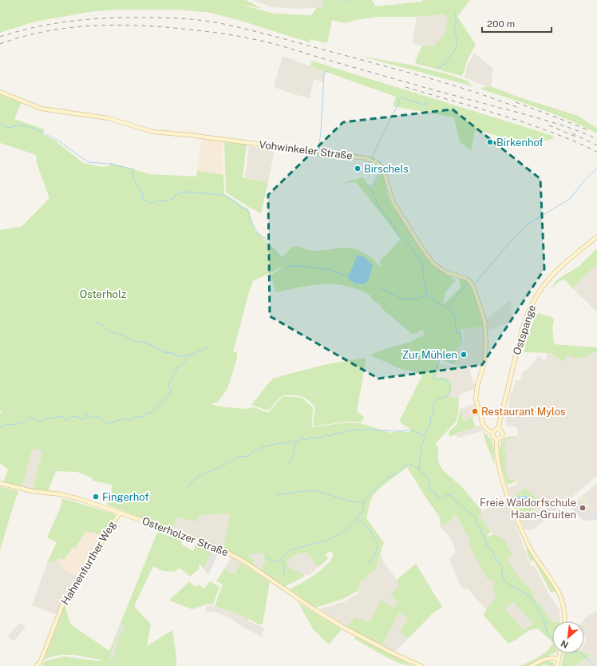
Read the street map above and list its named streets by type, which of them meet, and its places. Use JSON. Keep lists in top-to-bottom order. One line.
{"streets":{"main road":["Vohwinkeler Straße","Ostspange","Osterholzer Straße","Hahnenfurther Weg"]},"crossings":[["Vohwinkeler Straße","Ostspange"],["Osterholzer Straße","Hahnenfurther Weg"]],"parks":["Osterholz"],"places":["Birkenhof","Birschels","Zur Mühlen","Restaurant Mylos","Fingerhof","Freie Waldorfschule Haan-Gruiten"],"scale_bar":"200 m","north":"bottom left"}
